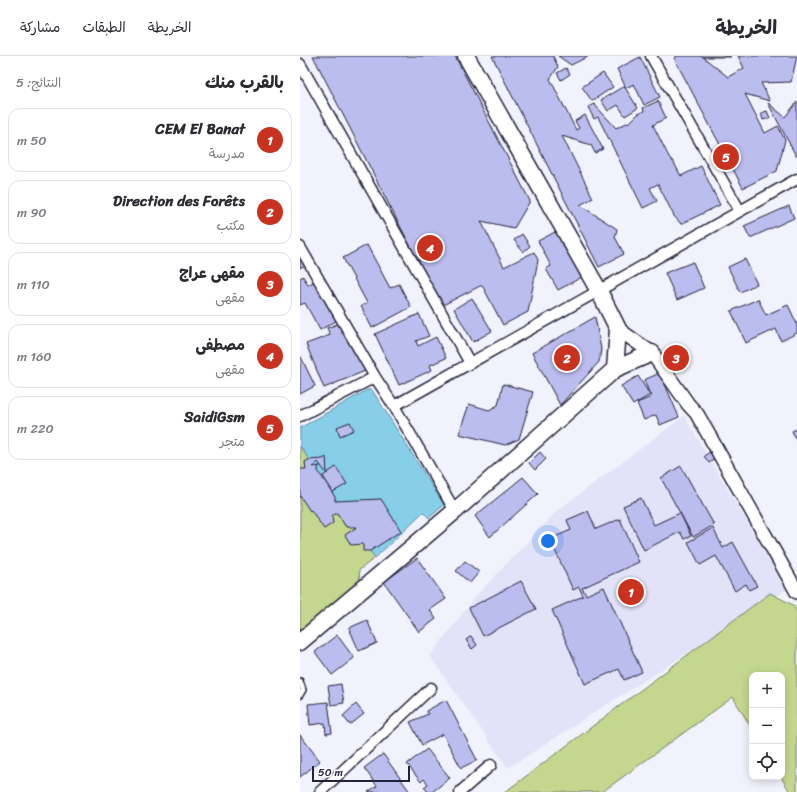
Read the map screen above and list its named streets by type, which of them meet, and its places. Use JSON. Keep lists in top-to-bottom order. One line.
{"scale_bar":"50 m","page":{"header":"الخريطة","nav":["الخريطة","الطبقات","مشاركة"],"heading":["بالقرب منك","النتائج: 5"],"list":[{"mark":"1","name":"CEM El Banat","note":"مدرسة","value":"50 m"},{"mark":"2","name":"Direction des Forêts","note":"مكتب","value":"90 m"},{"mark":"3","name":"مقهى عراج","note":"مقهى","value":"110 m"},{"mark":"4","name":"مصطفى","note":"مقهى","value":"160 m"},{"mark":"5","name":"SaidiGsm","note":"متجر","value":"220 m"}],"pins":["5","4","2","3","1"],"map_buttons":["+","−"],"scale":"50 m"}}
